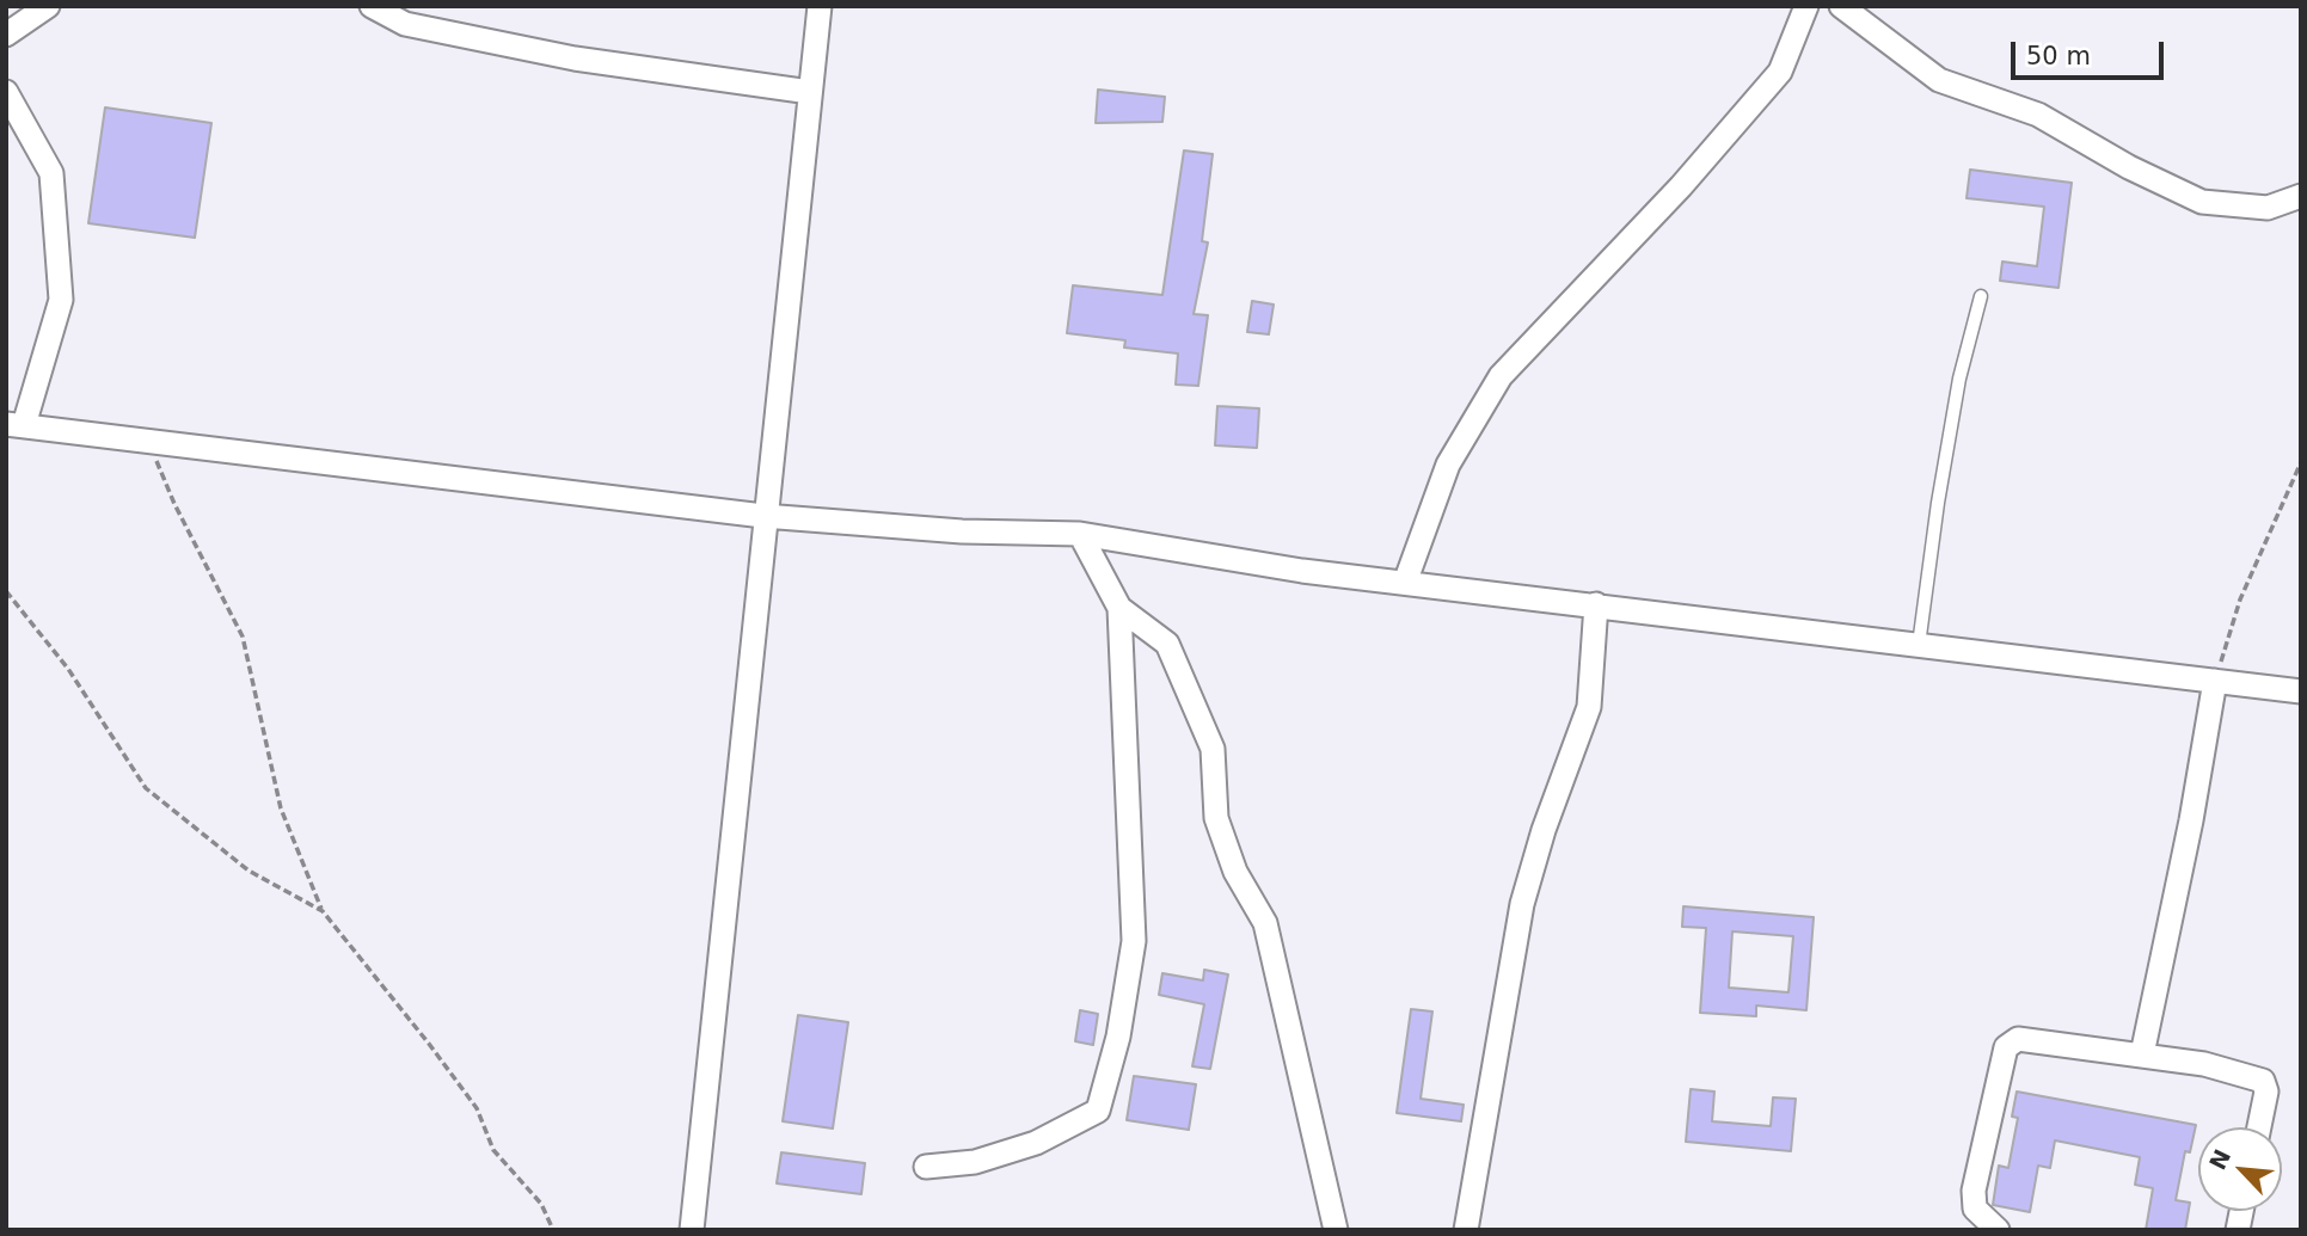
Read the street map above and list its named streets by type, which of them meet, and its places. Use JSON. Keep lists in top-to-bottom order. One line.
{"scale_bar":"50 m","north":"top left"}
